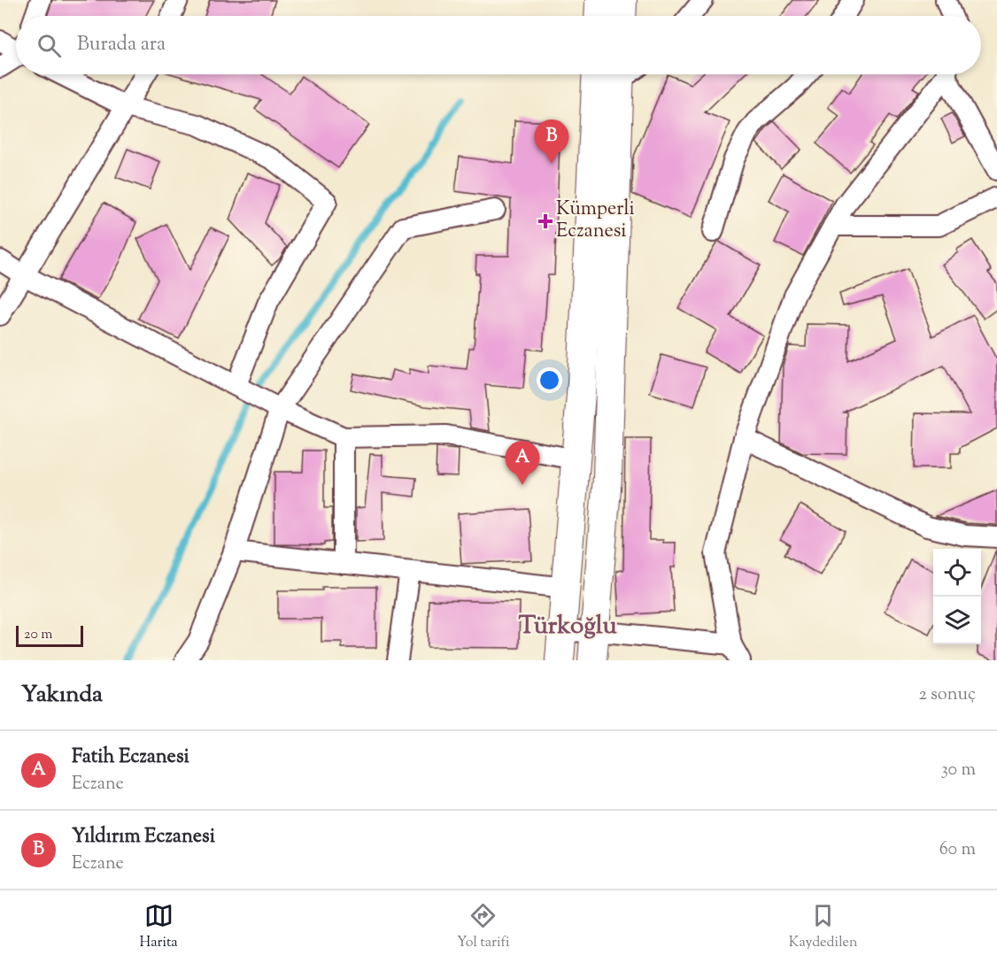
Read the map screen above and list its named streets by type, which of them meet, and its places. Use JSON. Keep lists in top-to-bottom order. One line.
{"districts":["Türkoğlu"],"places":{"health":["Kümperli Eczanesi"]},"scale_bar":"20 m","page":{"search":"Burada ara","pins":["B","A"],"scale":"20 m","heading":["Yakında","2 sonuç"],"list":[{"mark":"A","name":"Fatih Eczanesi","note":"Eczane","value":"30 m"},{"mark":"B","name":"Yıldırım Eczanesi","note":"Eczane","value":"60 m"}],"nav":["Harita","Yol tarifi","Kaydedilen"]}}
